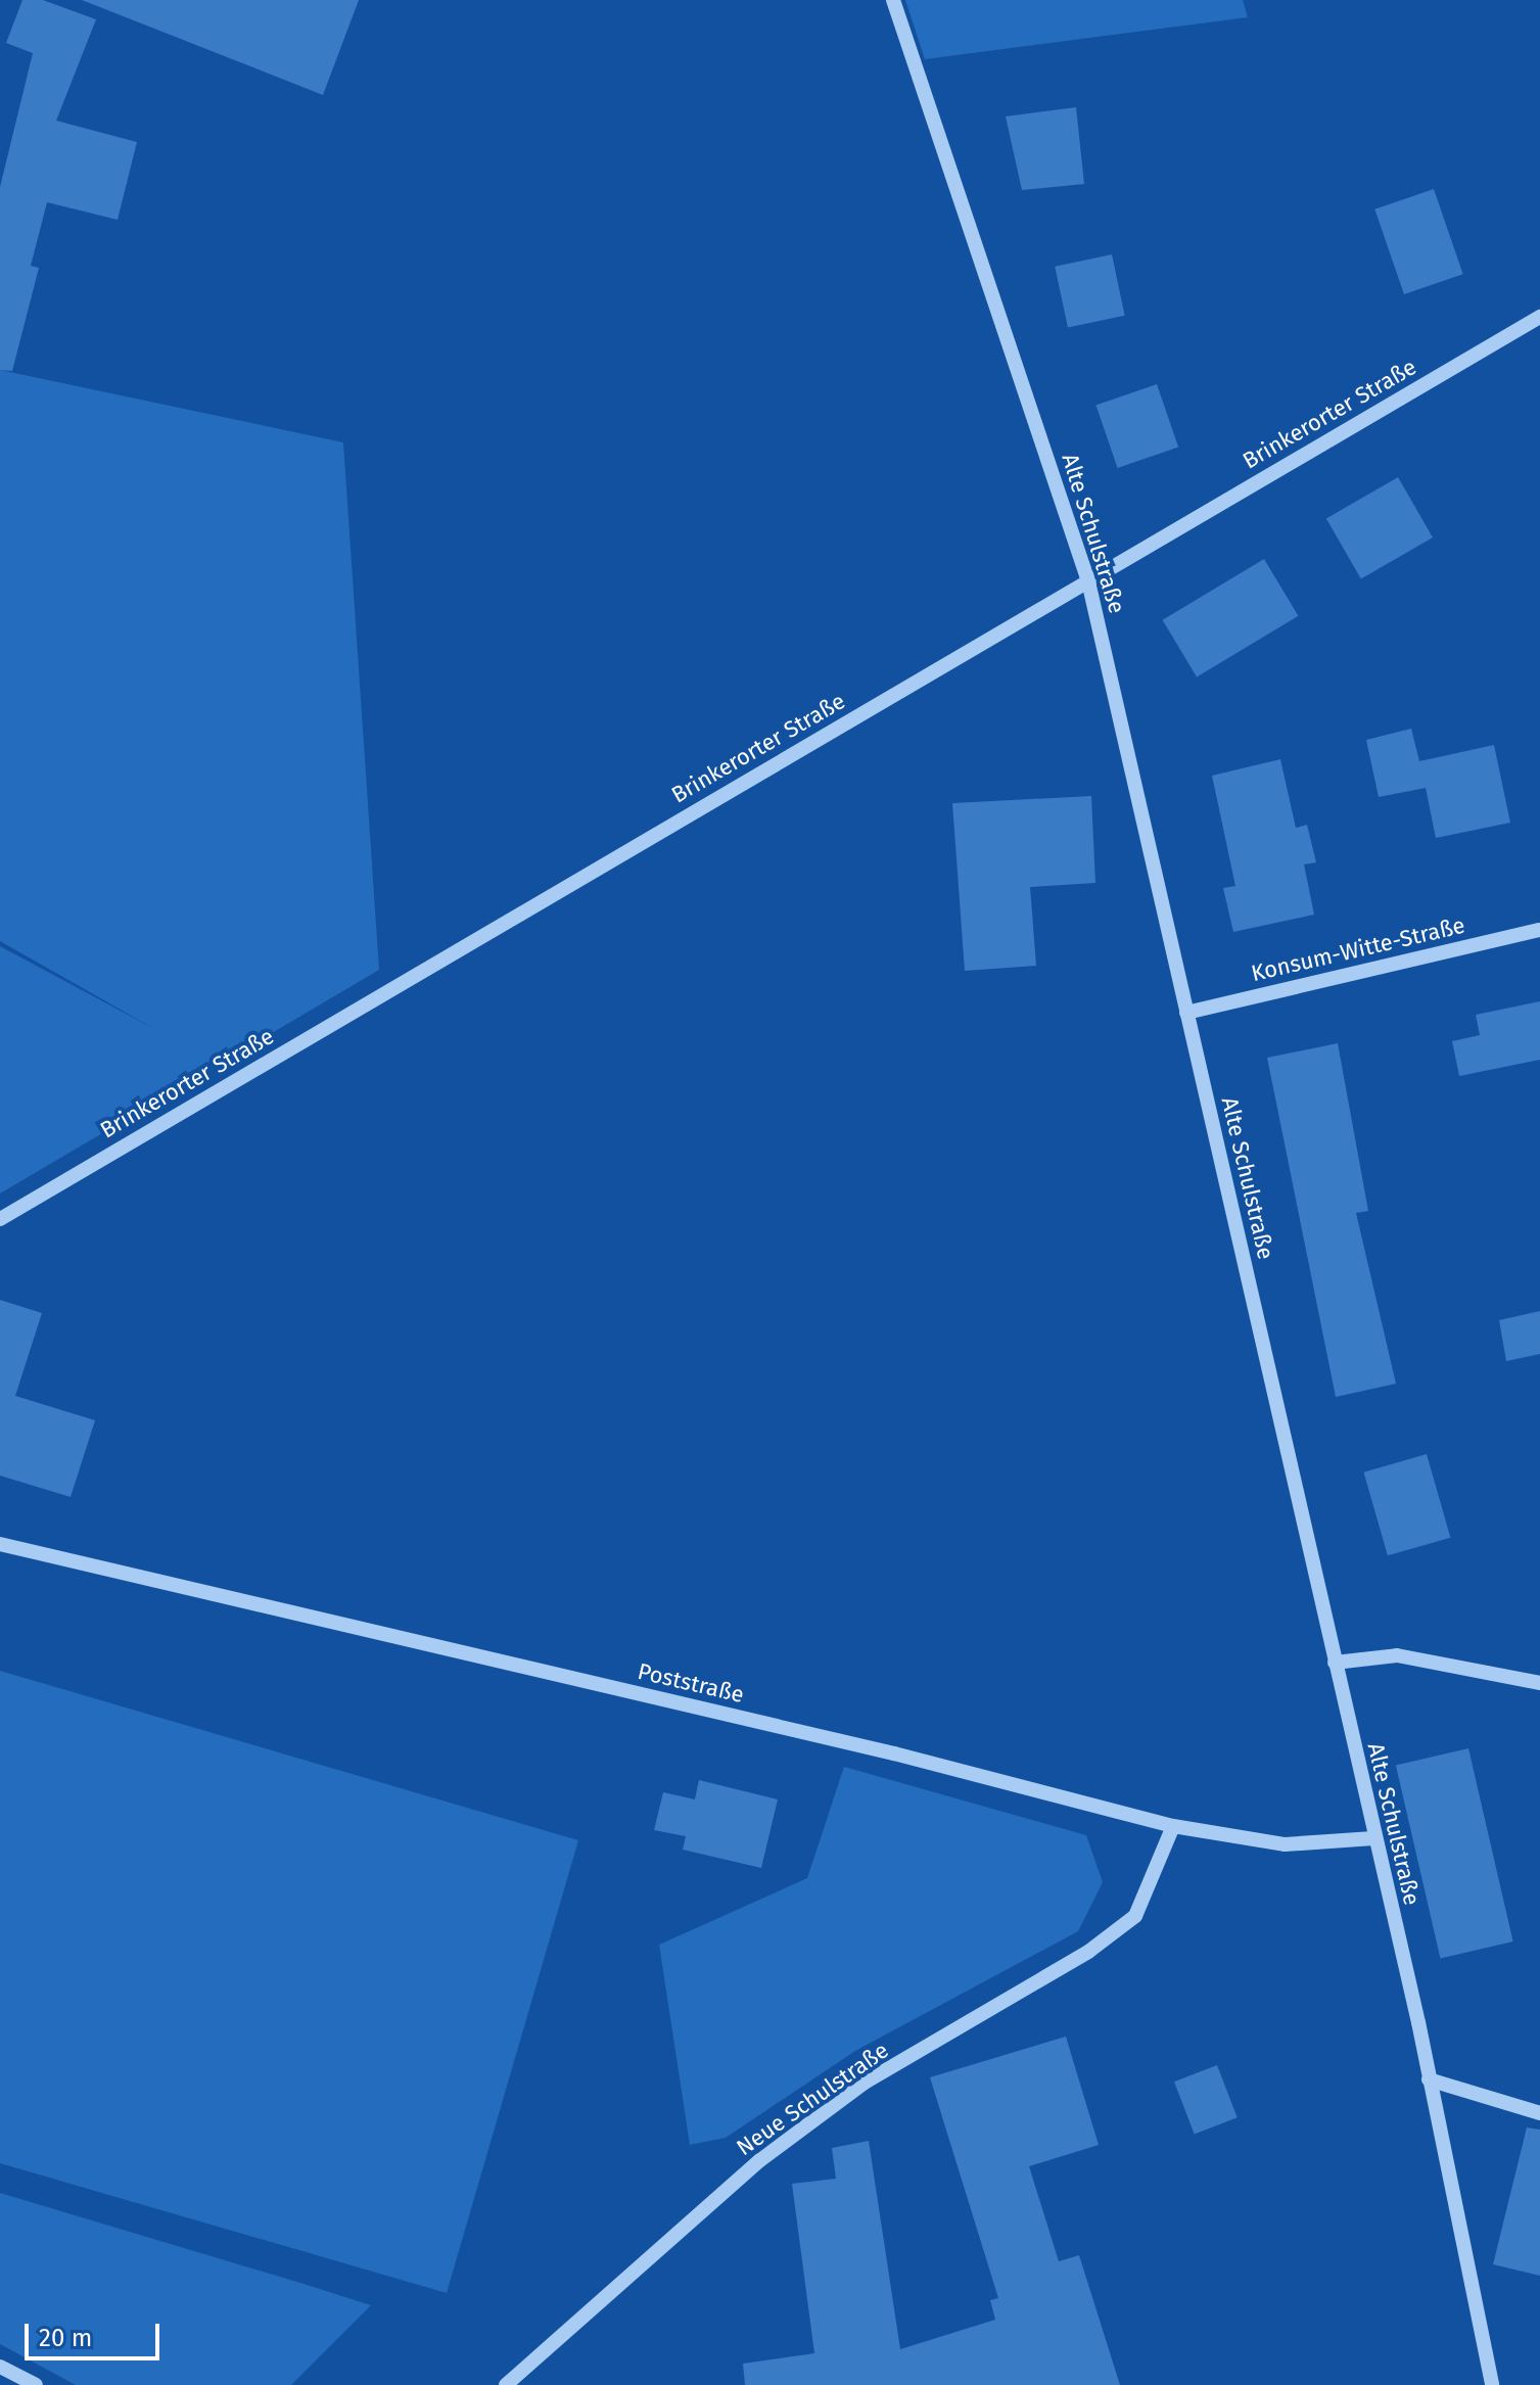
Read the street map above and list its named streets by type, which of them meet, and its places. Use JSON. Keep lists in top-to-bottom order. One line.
{"streets":{"street":["Brinkerorter Straße","Alte Schulstraße","Konsum-Witte-Straße","Poststraße","Neue Schulstraße"]},"crossings":[["Brinkerorter Straße","Alte Schulstraße"],["Alte Schulstraße","Konsum-Witte-Straße"],["Alte Schulstraße","Poststraße"],["Poststraße","Neue Schulstraße"]],"scale_bar":"20 m"}
